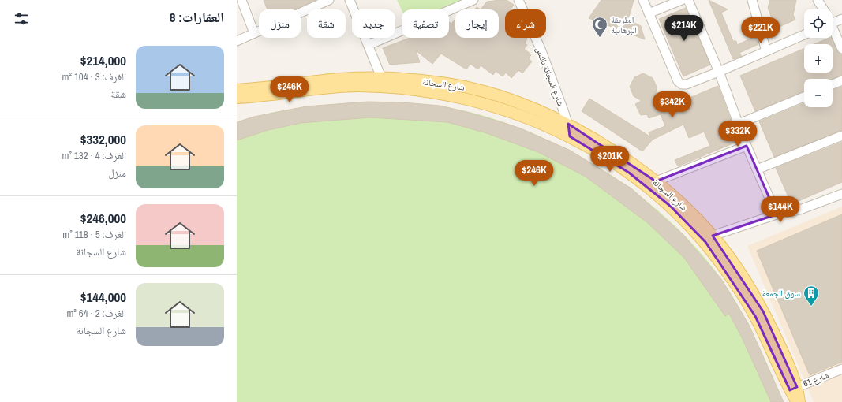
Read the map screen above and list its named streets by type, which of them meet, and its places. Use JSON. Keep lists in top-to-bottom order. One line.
{"streets":{"main road":["شارع السجانة"],"street":["شارع السجانة بالنص","شارع 61"]},"crossings":[["شارع السجانة بالنص","شارع السجانة"],["شارع السجانة","شارع 61"]],"places":{"mosque":["الطريقة البرهانية"],"building":["سوق الجمعة"]},"page":{"heading":"العقارات: 8","map_buttons":["+","−"],"chip":["شراء","إيجار","تصفية","جديد","شقة","منزل"],"price":["$214K","$221K","$246K","$342K","$332K","$201K","$246K","$144K"],"list":[{"name":"$214,000","note":"الغرف: 3 · 104 m² · شقة"},{"name":"$332,000","note":"الغرف: 4 · 132 m² · منزل"},{"name":"$246,000","note":"الغرف: 5 · 118 m² · شارع السجانة"},{"name":"$144,000","note":"الغرف: 2 · 64 m² · شارع السجانة"}]}}
